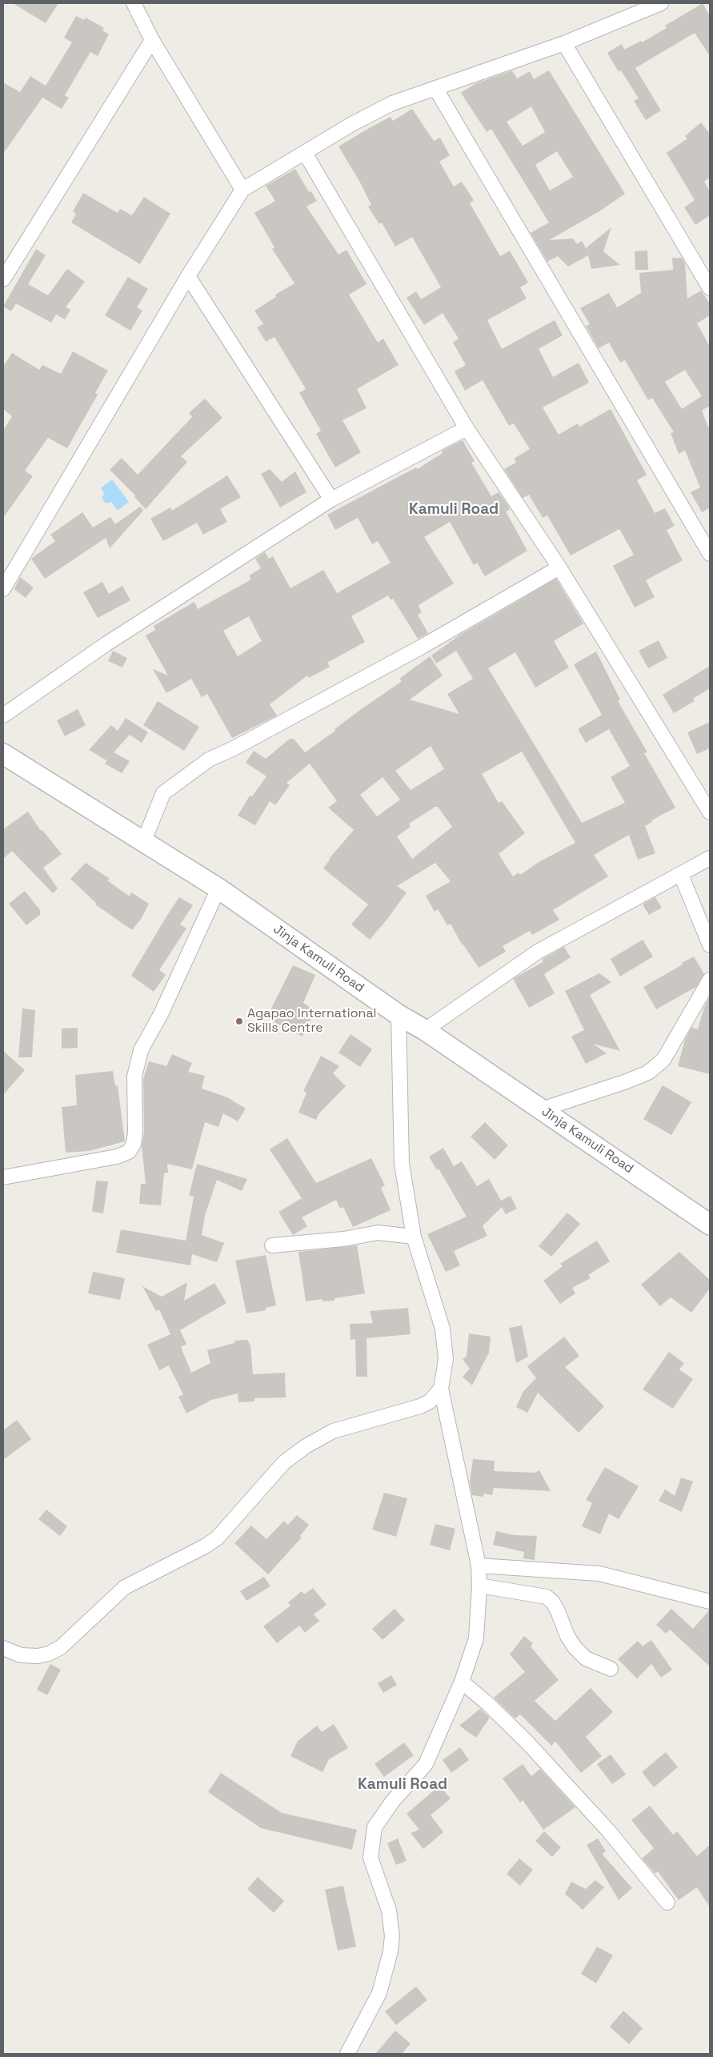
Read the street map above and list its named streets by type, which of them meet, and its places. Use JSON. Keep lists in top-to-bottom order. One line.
{"streets":{"main road":["Jinja Kamuli Road"]},"districts":["Kamuli Road","Kamuli Road"],"places":["Agapao International Skills Centre"]}
